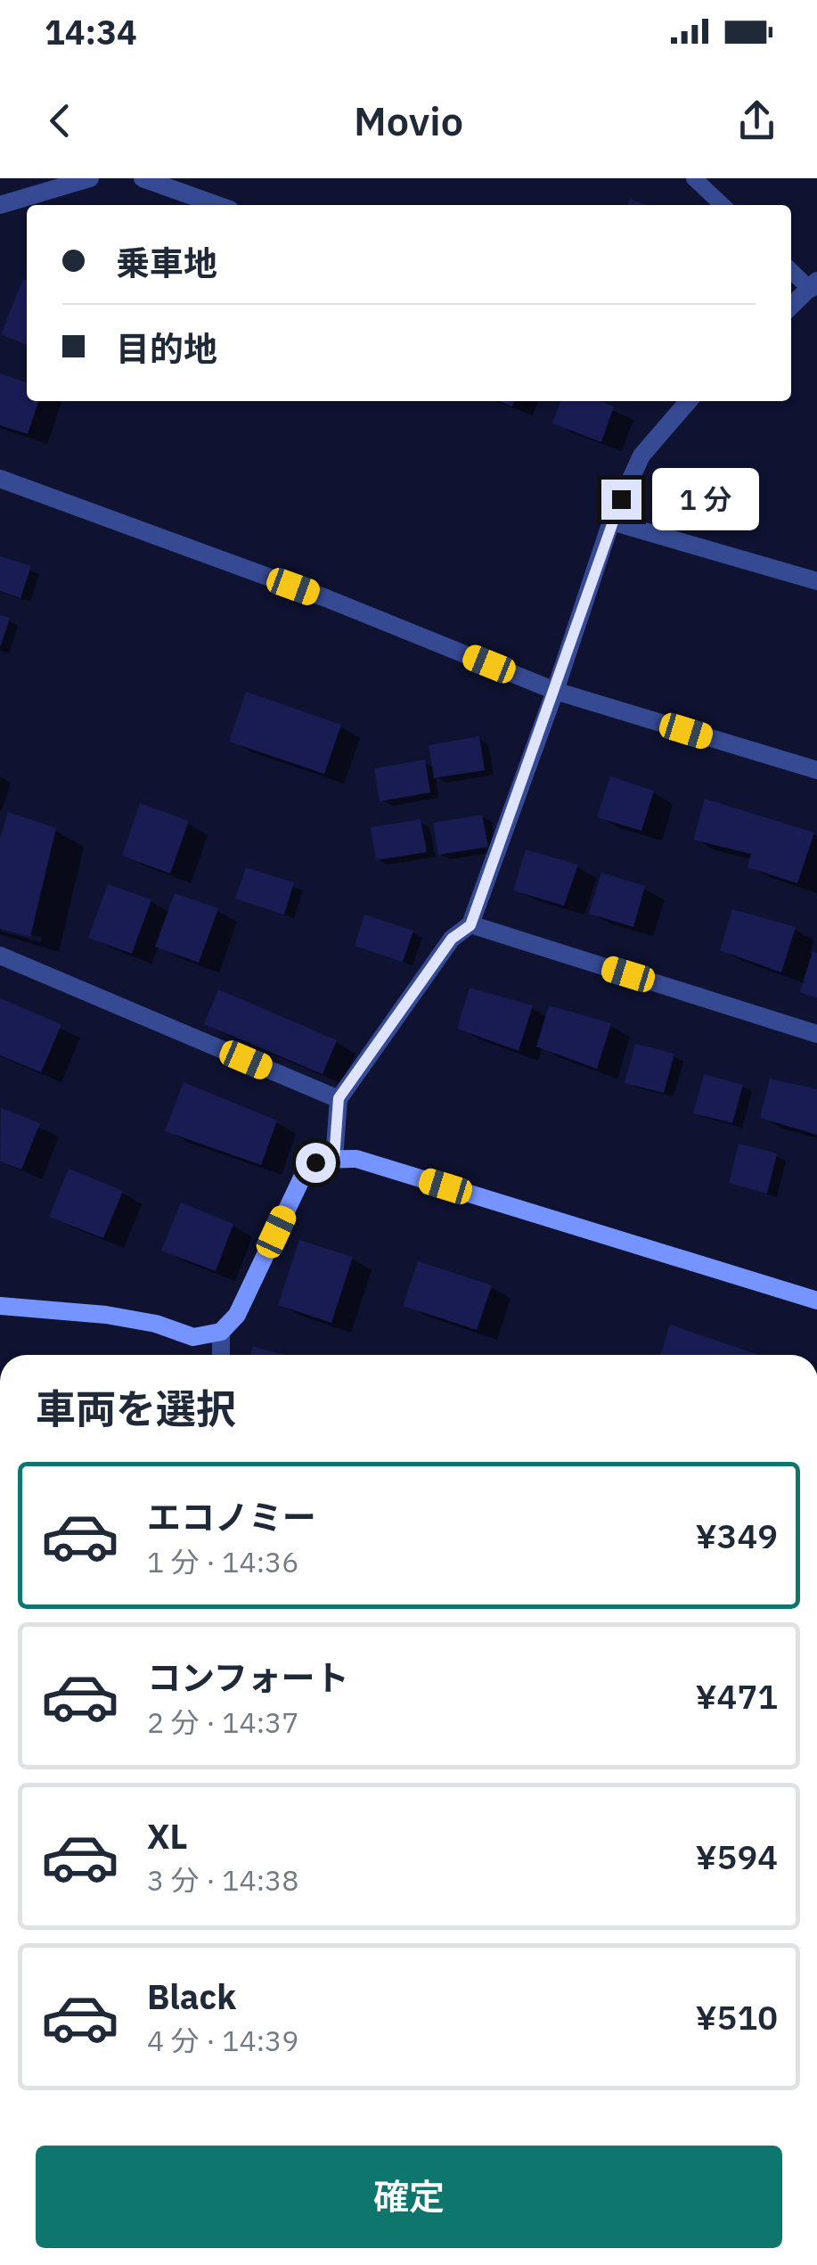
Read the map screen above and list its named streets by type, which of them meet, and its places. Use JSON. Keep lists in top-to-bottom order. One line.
{"page":{"status":"14:34","header":"Movio","banner":["乗車地","目的地"],"bubble":"1 分","heading":"車両を選択","list":[{"name":"エコノミー","note":"1 分 · 14:36","value":"¥349"},{"name":"コンフォート","note":"2 分 · 14:37","value":"¥471"},{"name":"XL","note":"3 分 · 14:38","value":"¥594"},{"name":"Black","note":"4 分 · 14:39","value":"¥510"}],"buttons":"確定"}}
